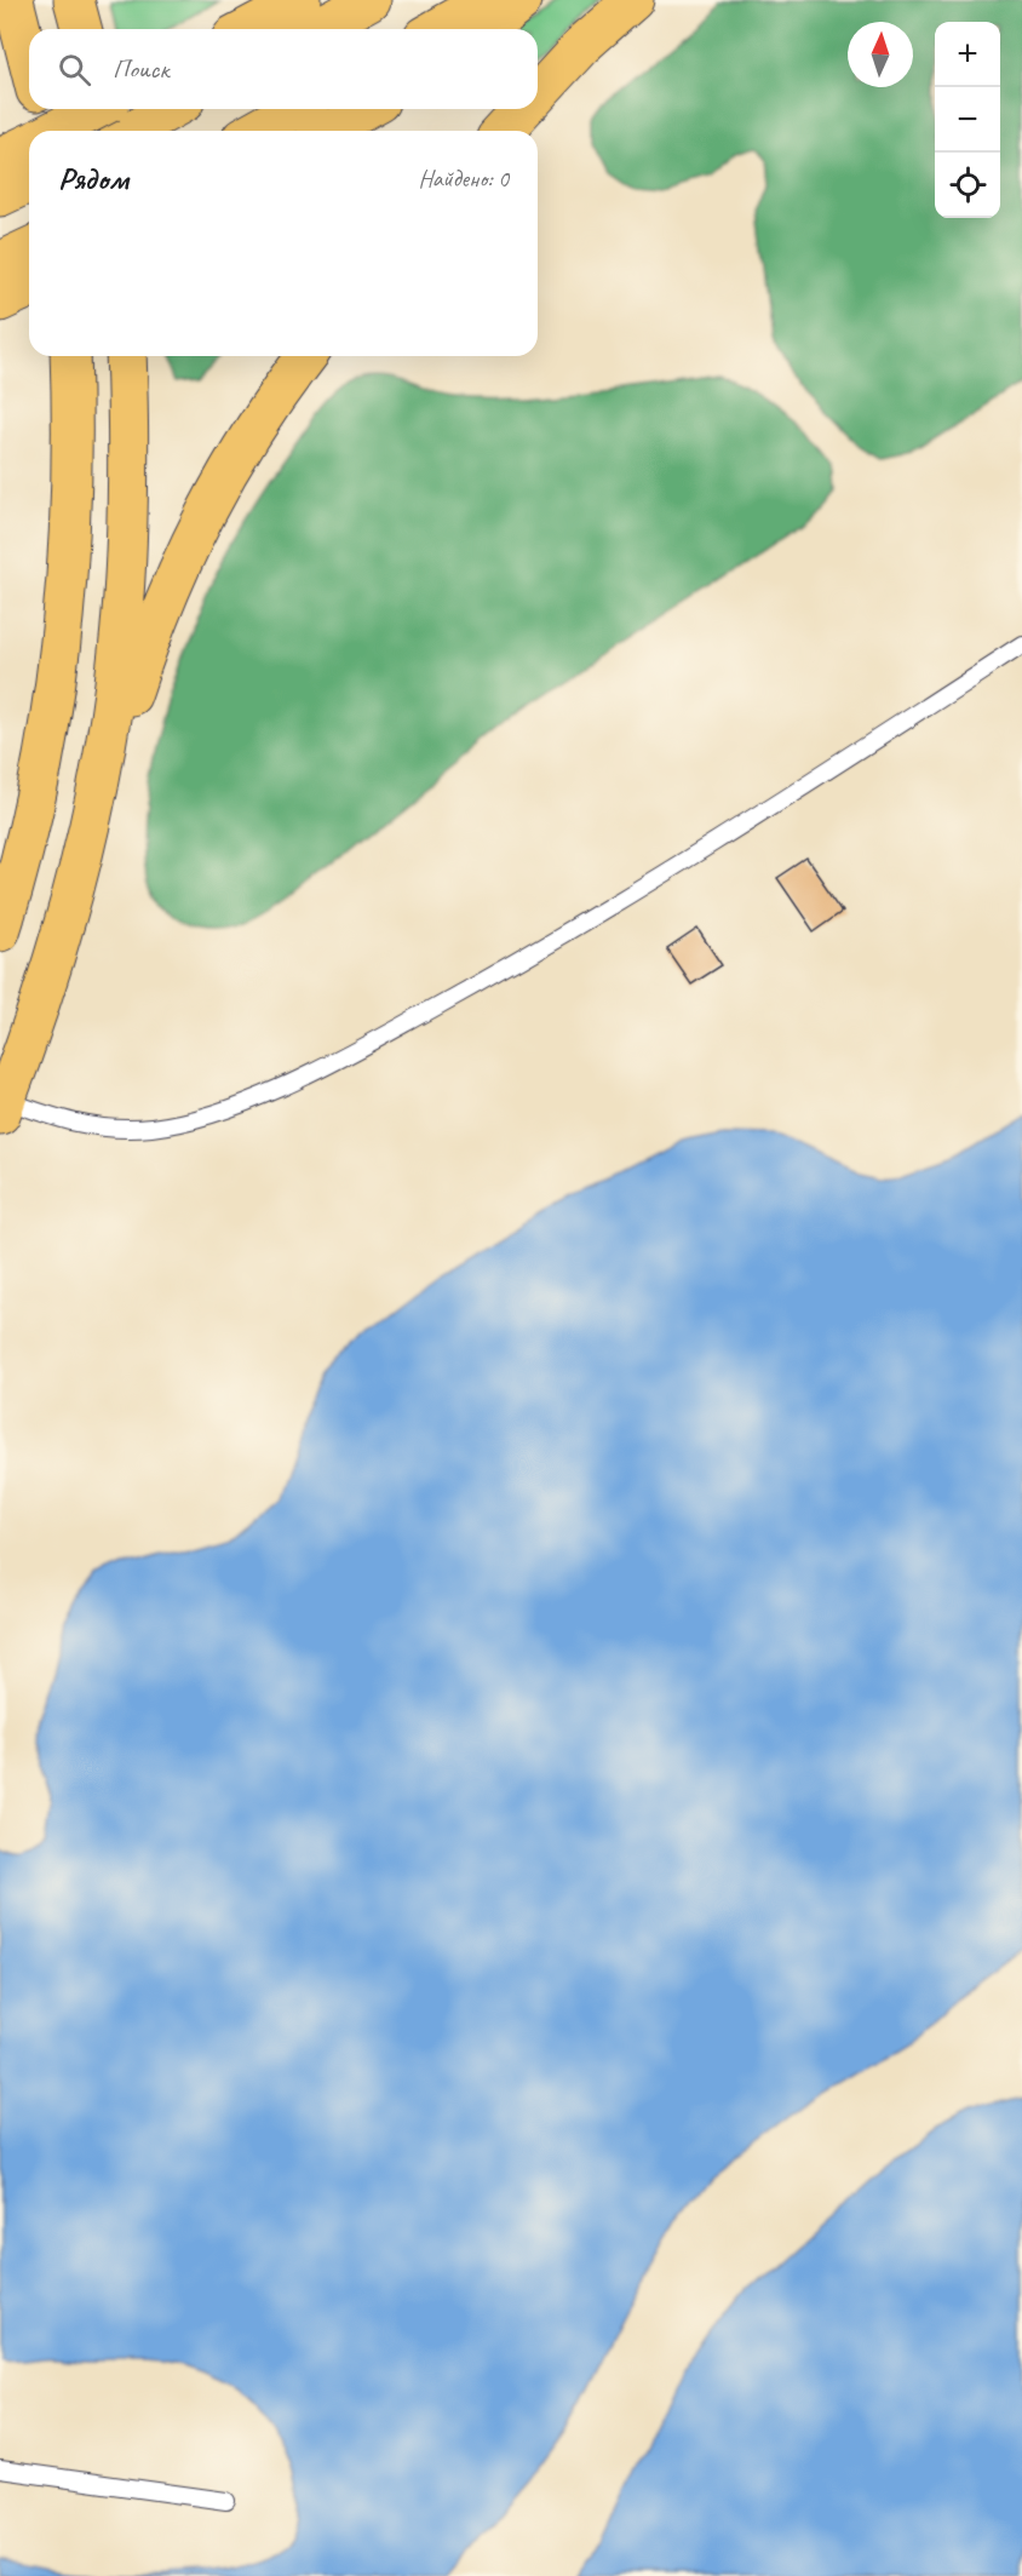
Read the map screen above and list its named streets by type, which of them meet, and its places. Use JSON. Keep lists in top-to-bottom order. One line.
{"north":"top","page":{"map_buttons":["+","−"],"search":"Поиск","heading":["Рядом","Найдено: 0"]}}
